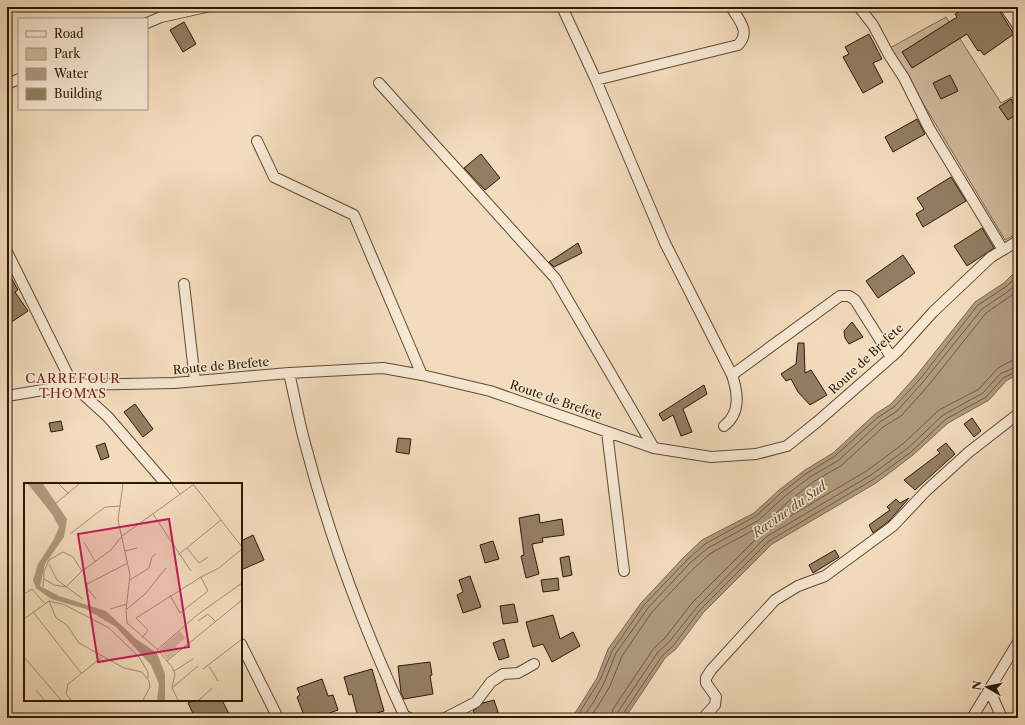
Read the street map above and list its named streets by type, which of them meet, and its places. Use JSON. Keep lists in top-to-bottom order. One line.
{"streets":{"street":["Route de Brefete"]},"districts":["CARREFOUR THOMAS"],"water":["Ravine du Sud"],"legend":["Road","Park","Water","Building"],"north":"left"}
